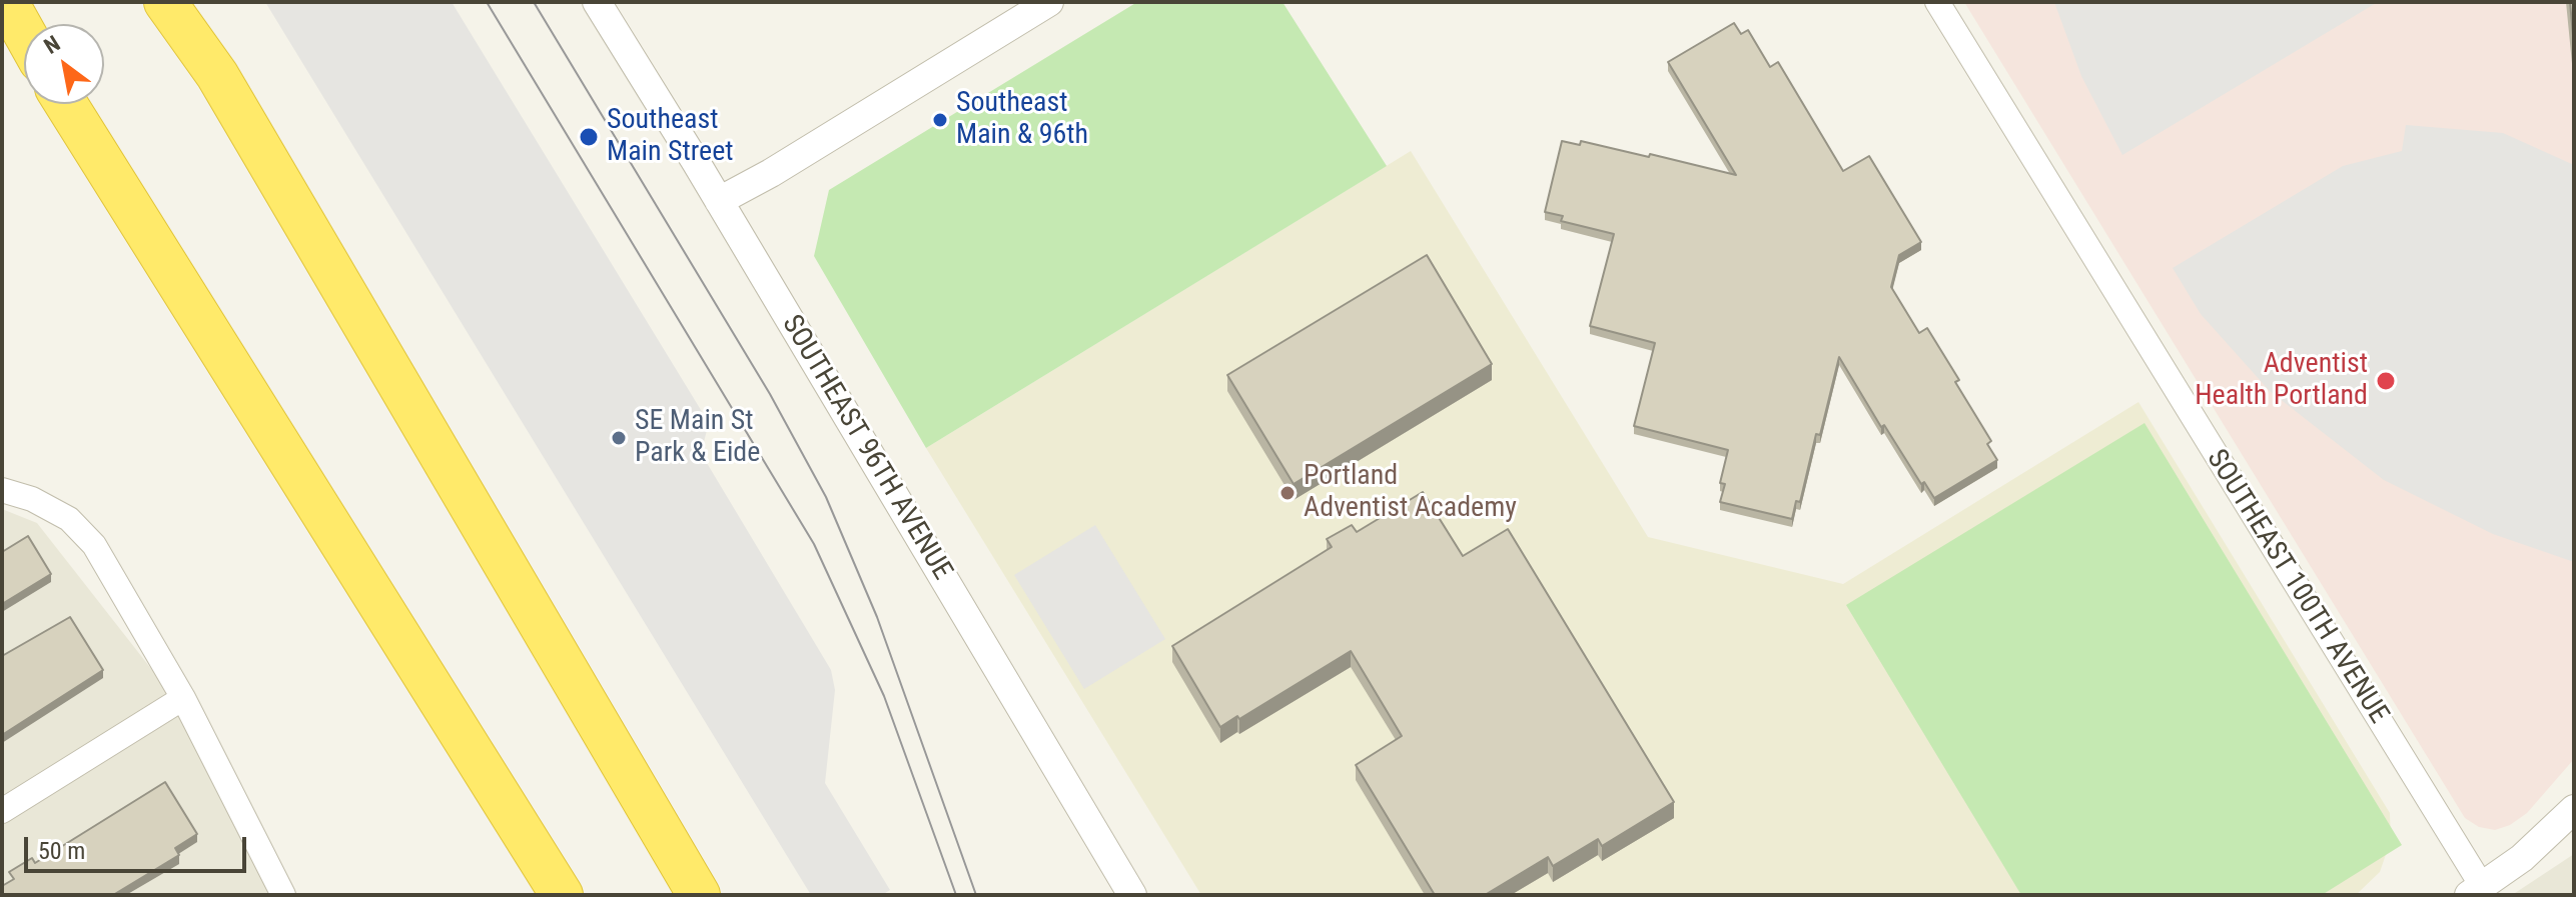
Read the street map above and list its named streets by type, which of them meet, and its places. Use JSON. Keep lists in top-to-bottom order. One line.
{"streets":{"street":["SOUTHEAST 96TH AVENUE","SOUTHEAST 100TH AVENUE"]},"places":["Southeast Main & 96th","Southeast Main Street","Adventist Health Portland","SE Main St Park & Eide","Portland Adventist Academy"],"scale_bar":"50 m","north":"top left"}
